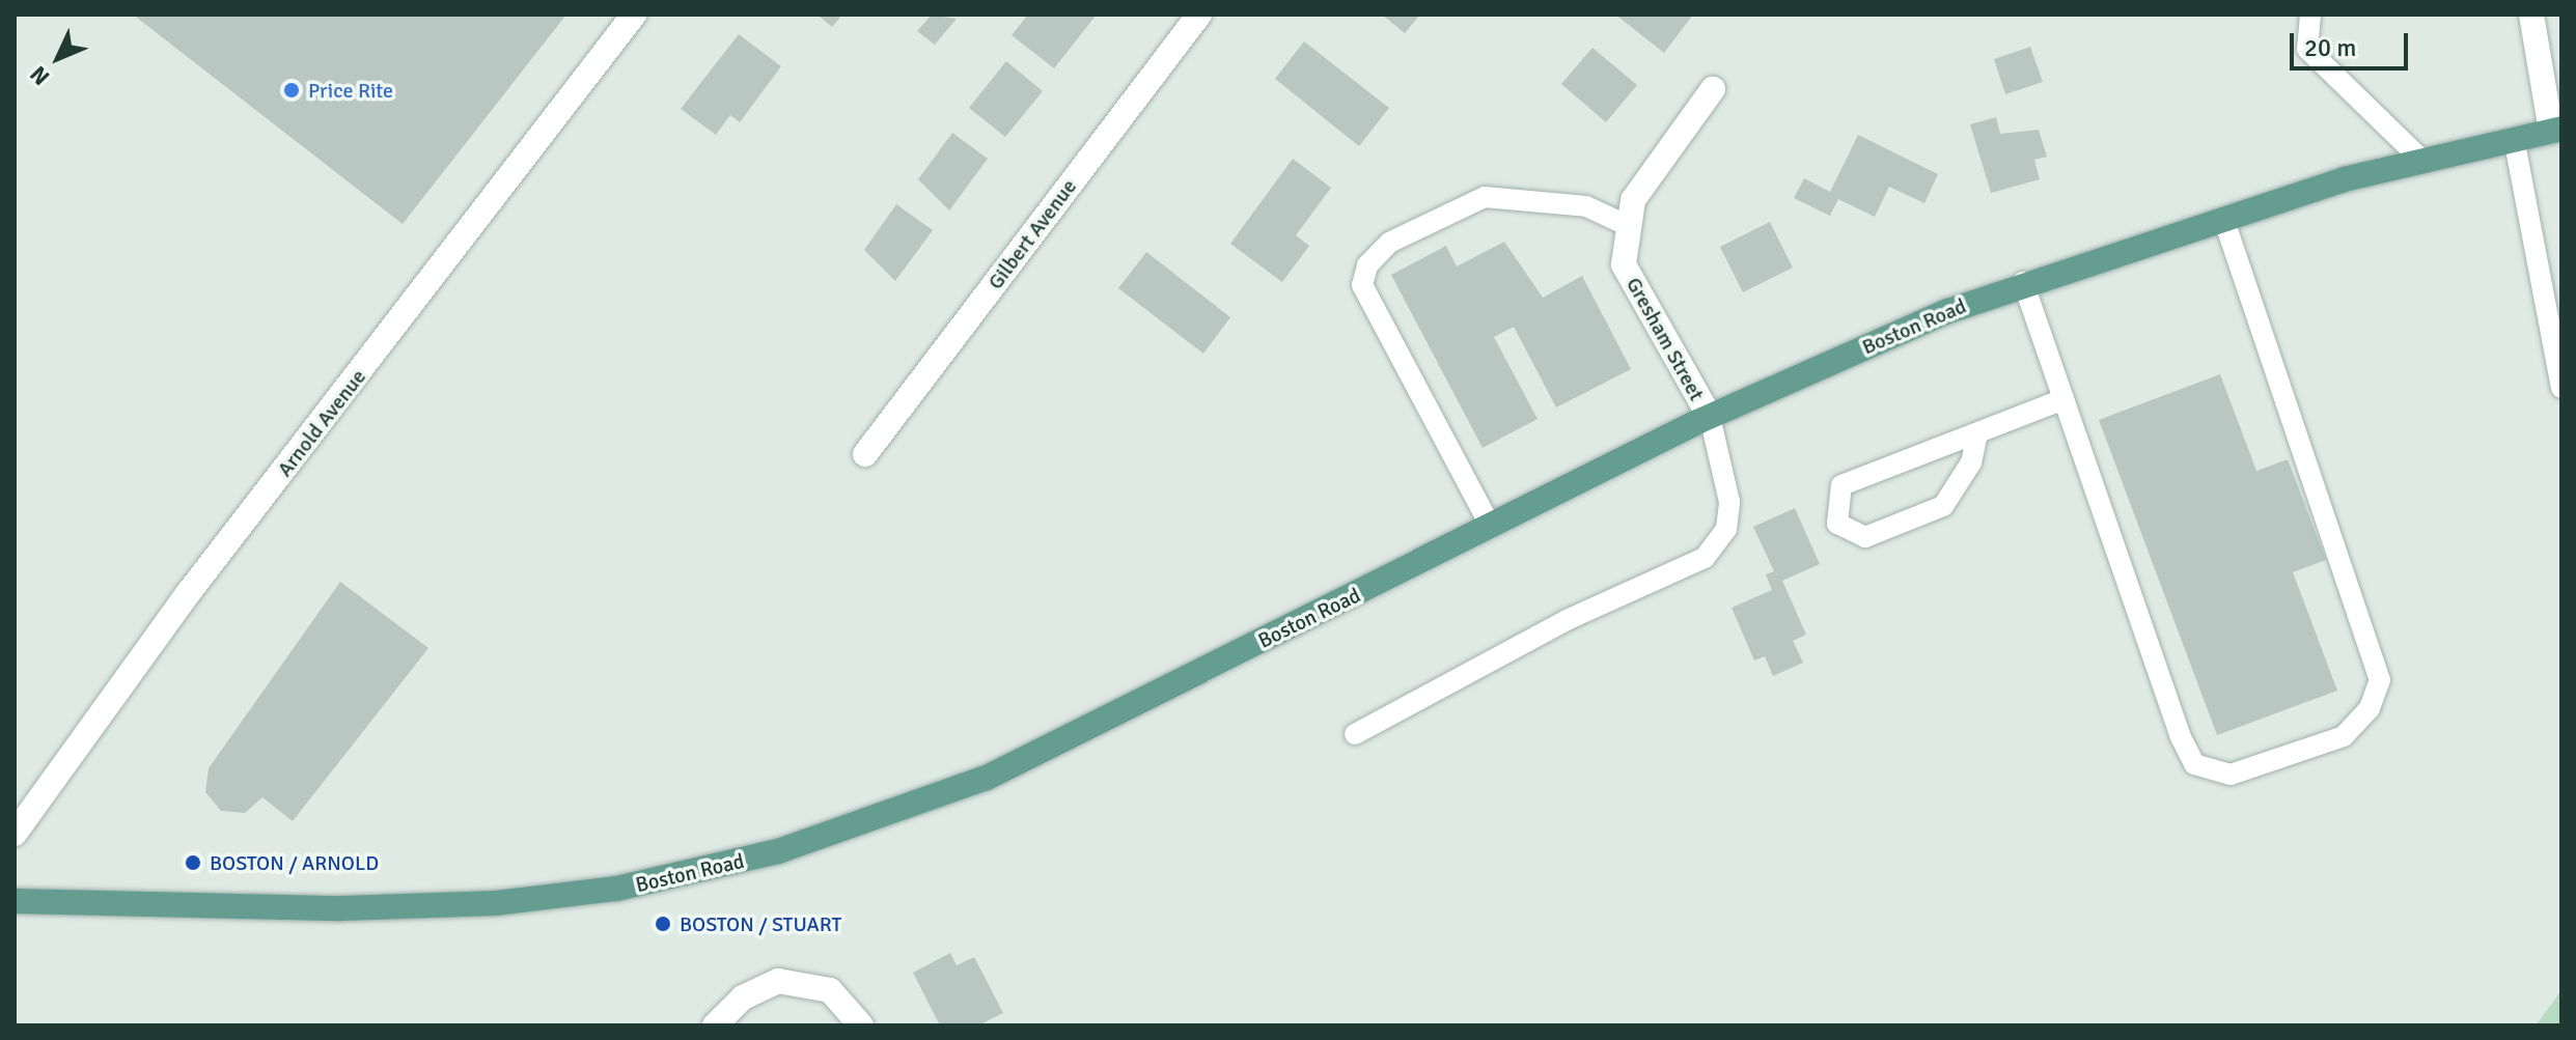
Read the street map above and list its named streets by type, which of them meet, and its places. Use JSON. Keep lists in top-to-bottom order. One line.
{"streets":{"main road":["Boston Road"],"street":["Gilbert Avenue","Gresham Street","Arnold Avenue"]},"crossings":[["Boston Road","Gresham Street"]],"places":["Price Rite","BOSTON / ARNOLD","BOSTON / STUART"],"scale_bar":"20 m","north":"bottom left"}
